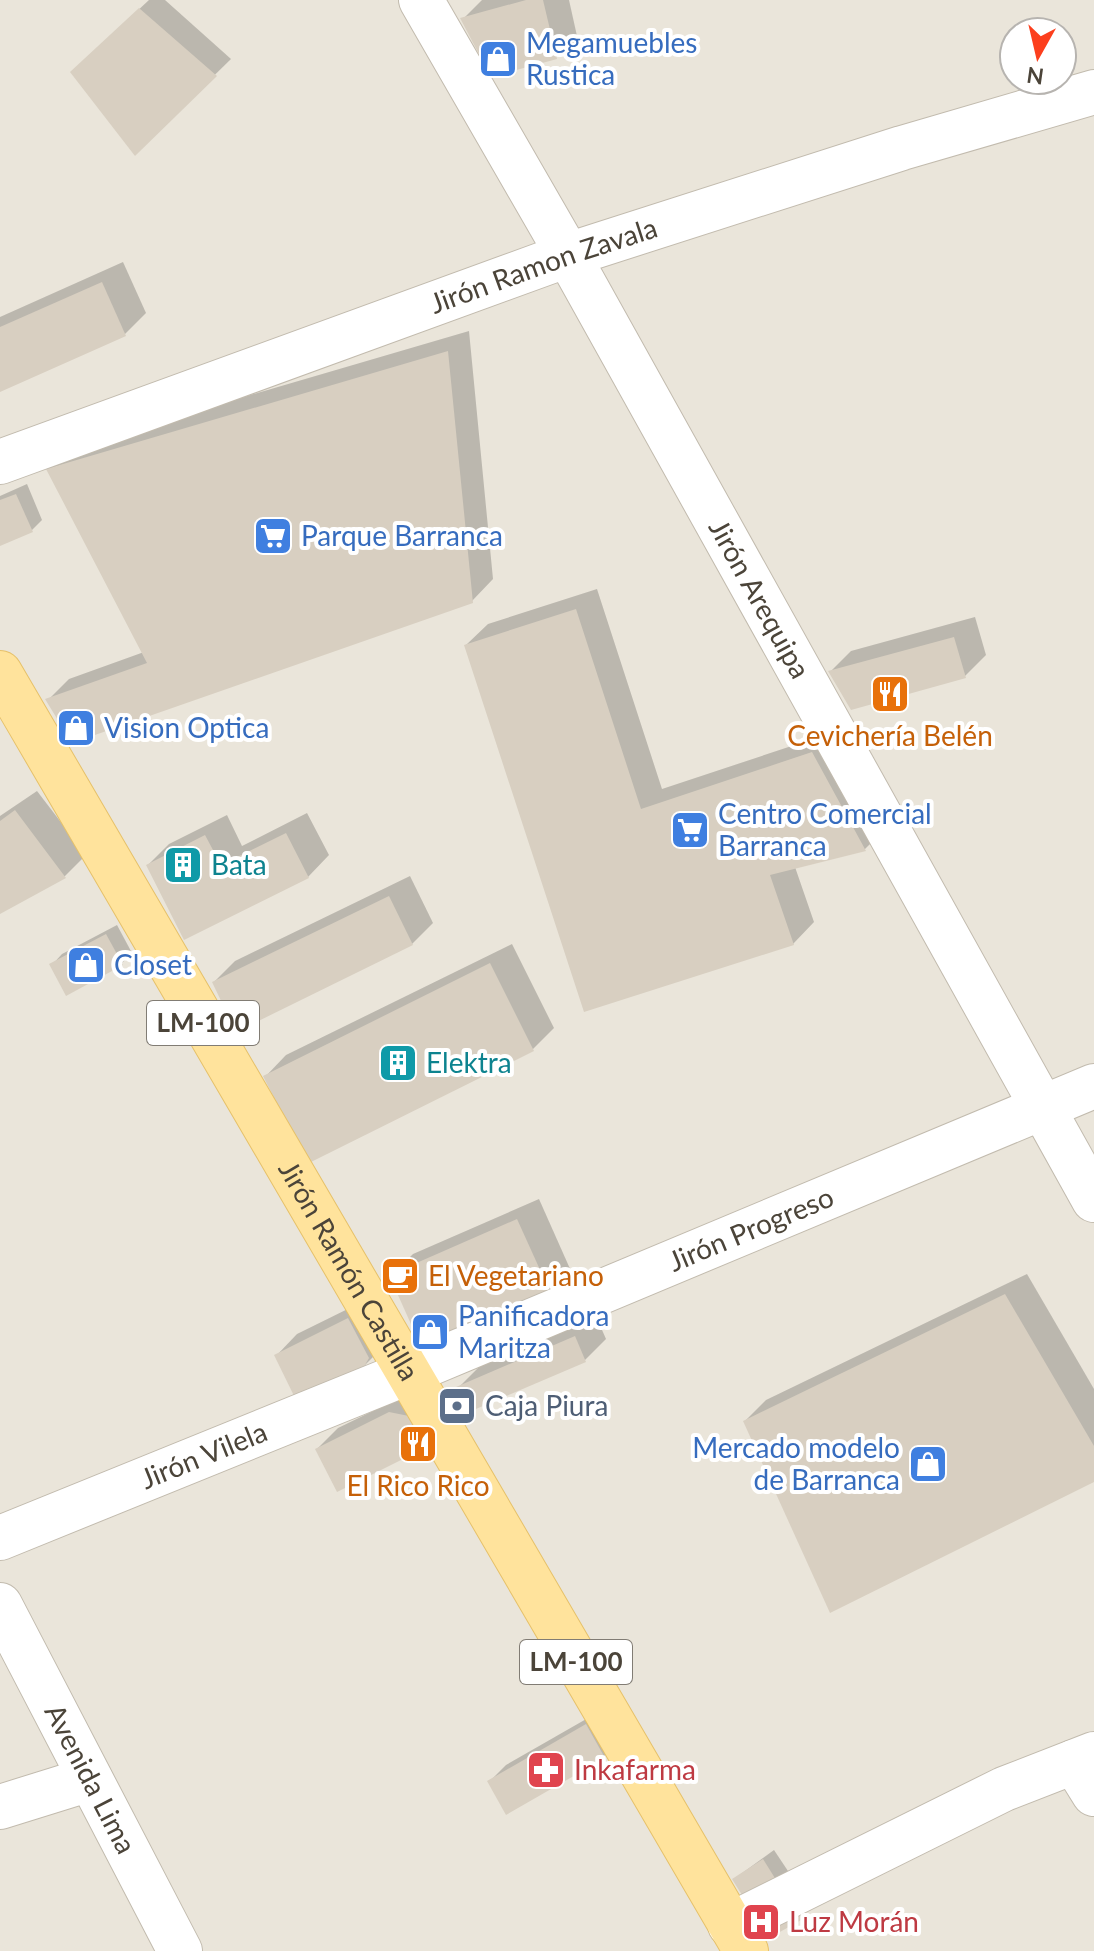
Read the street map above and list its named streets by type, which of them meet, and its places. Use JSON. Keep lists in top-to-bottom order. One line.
{"streets":{"main road":["LM-100","Jirón Ramón Castilla"],"street":["Jirón Ramon Zavala","Jirón Arequipa","Jirón Progreso","Jirón Vilela","Avenida Lima"]},"crossings":[["Jirón Ramon Zavala","Jirón Arequipa"],["Jirón Arequipa","Jirón Progreso"],["Jirón Progreso","Jirón Ramón Castilla"],["Jirón Progreso","Jirón Vilela"],["Jirón Ramón Castilla","Jirón Vilela"]],"places":{"shop":["Megamuebles Rustica","Vision Optica","Closet","Panificadora Maritza","Mercado modelo de Barranca"],"supermarket":["Parque Barranca","Centro Comercial Barranca"],"restaurant":["Cevichería Belén","El Rico Rico"],"building":["Bata","Elektra"],"cafe":["El Vegetariano"],"bank":["Caja Piura"],"pharmacy":["Inkafarma"],"hospital":["Luz Morán"]},"north":"bottom"}
